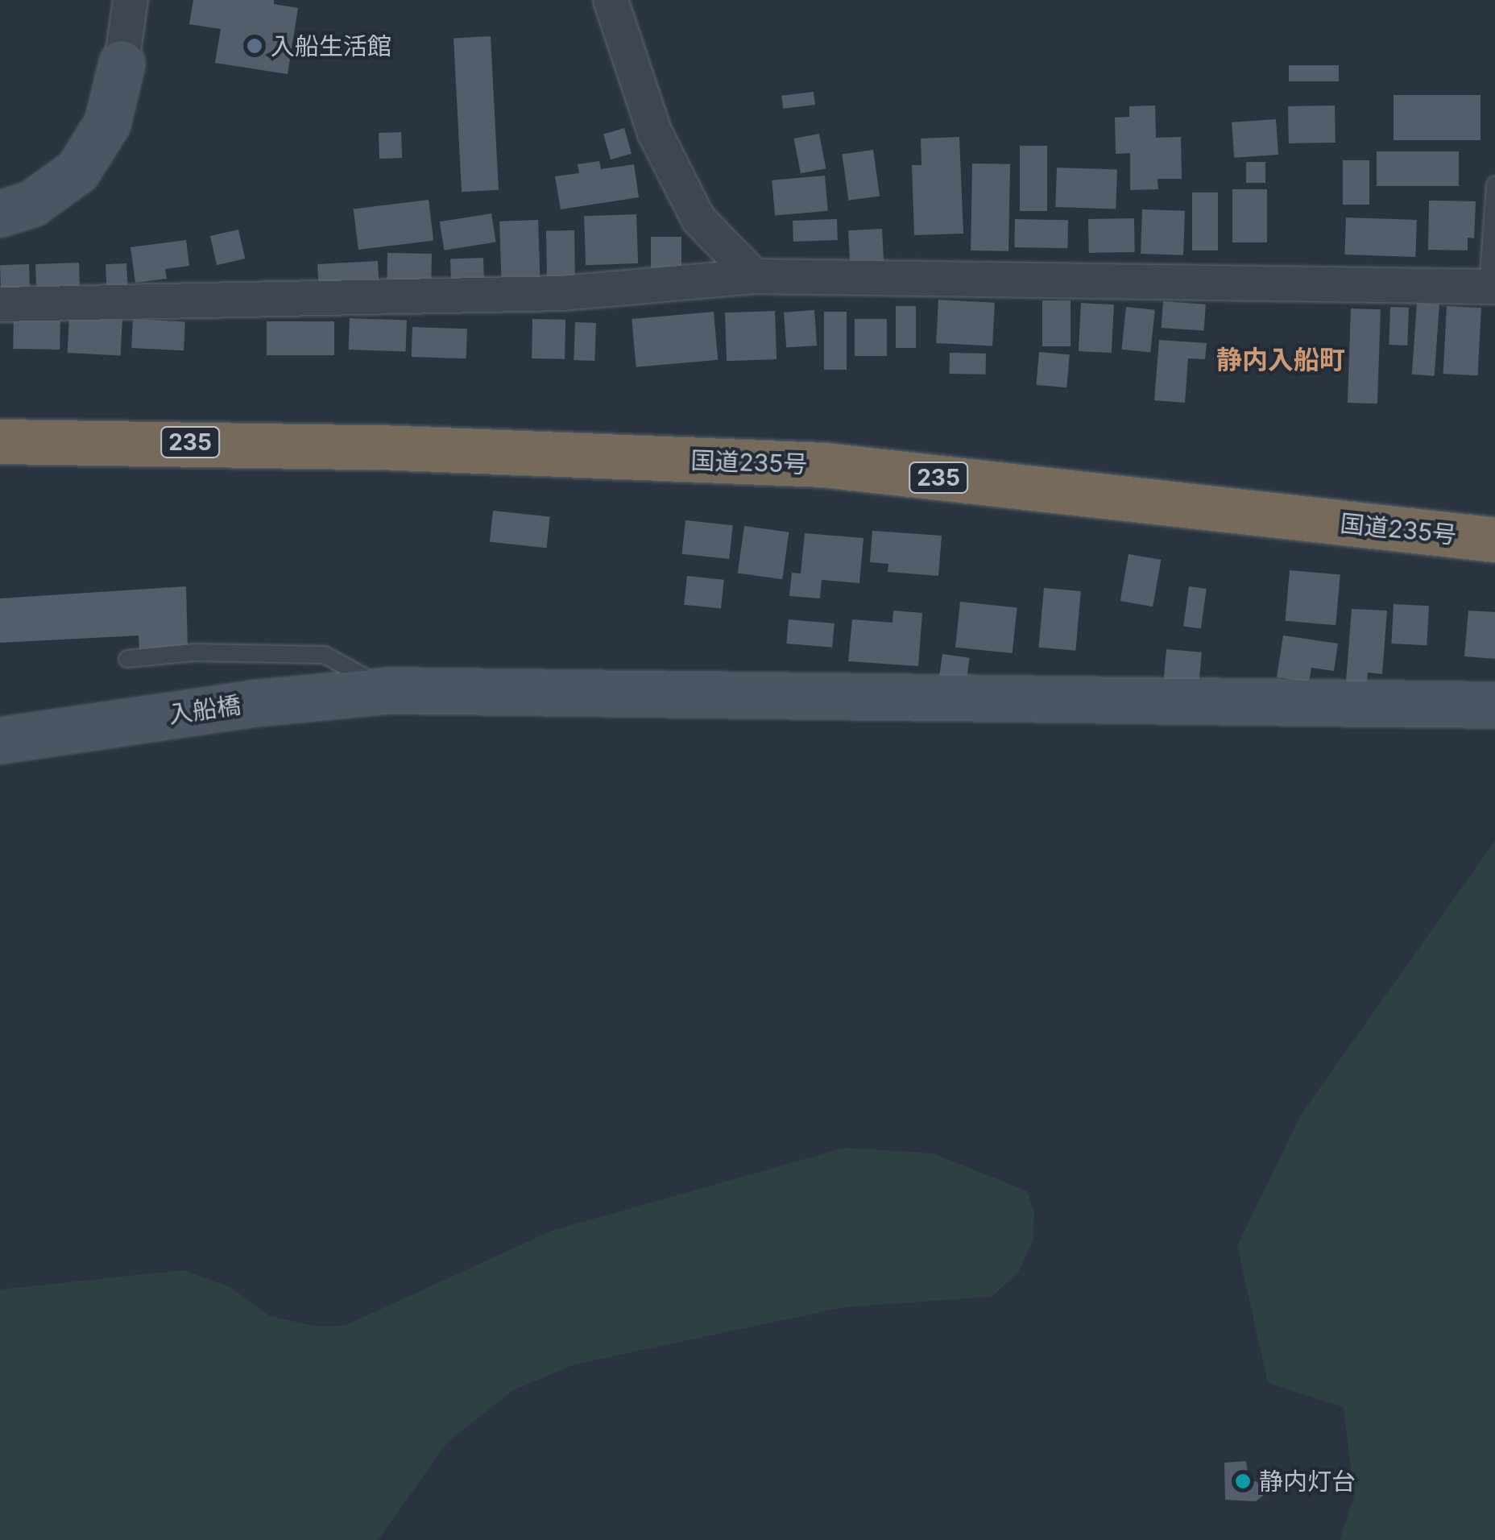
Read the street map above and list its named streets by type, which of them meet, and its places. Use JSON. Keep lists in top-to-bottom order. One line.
{"streets":{"highway":["235","国道235号"],"street":["入船橋"]},"districts":["静内入船町"],"places":["入船生活館","静内灯台"]}
